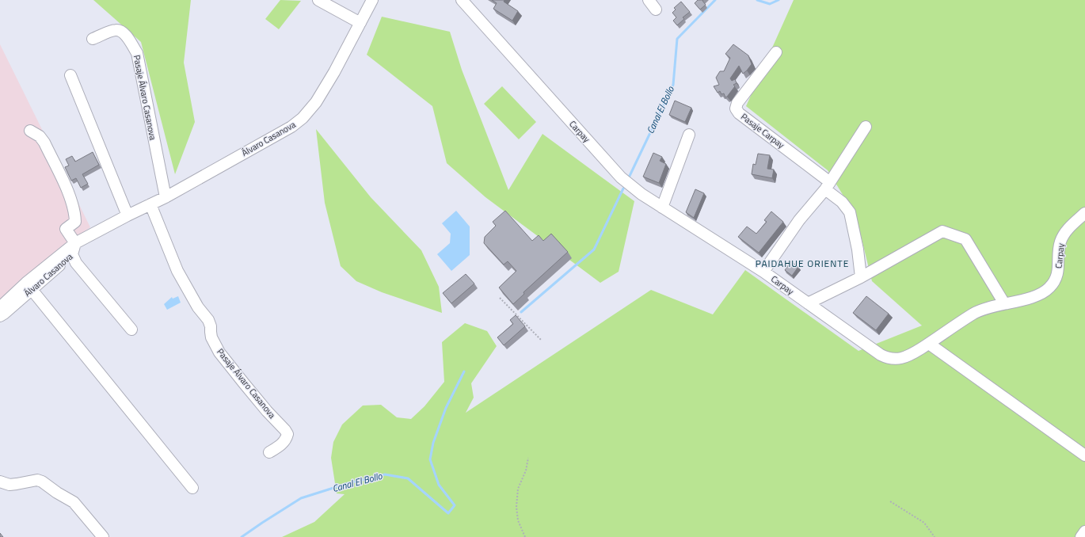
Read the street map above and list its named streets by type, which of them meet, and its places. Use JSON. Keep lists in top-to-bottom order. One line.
{"streets":{"street":["Pasaje Álvaro Casanova","Pasaje Carpay","Carpay","Álvaro Casanova"]},"crossings":[["Pasaje Álvaro Casanova","Álvaro Casanova"]],"districts":["PAIDAHUE ORIENTE"],"water":["Canal El Bollo"]}
